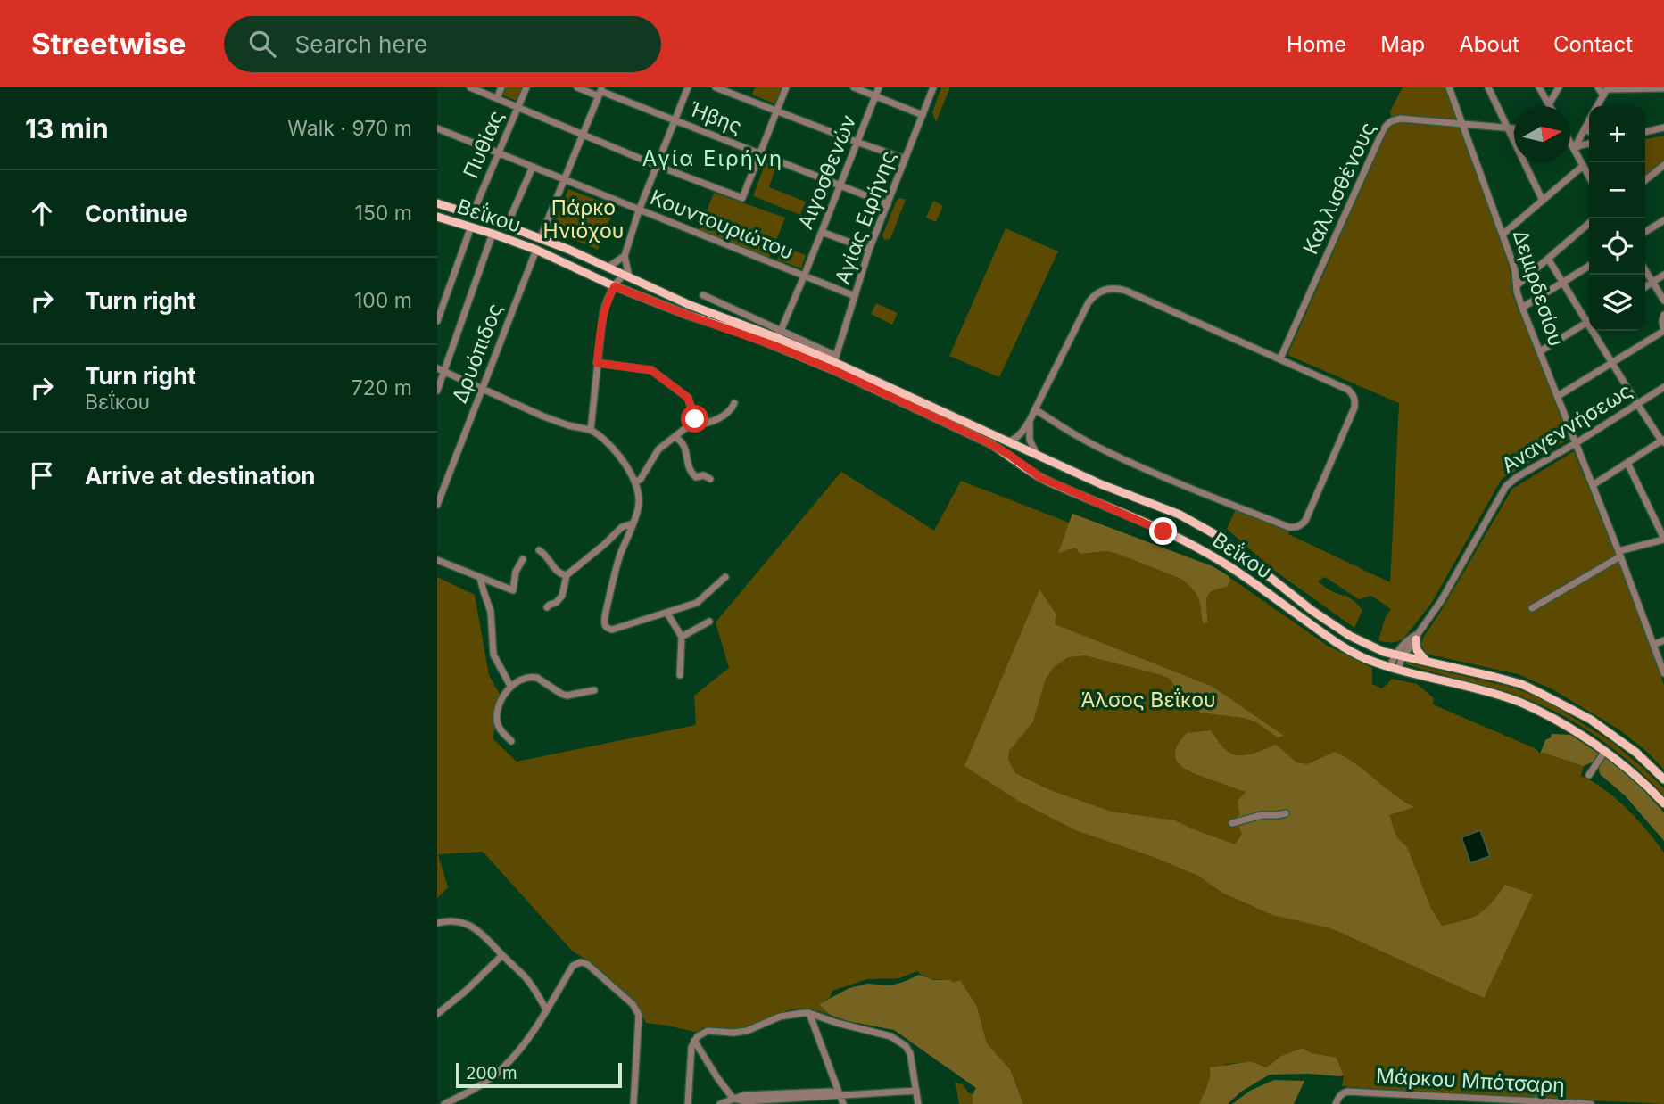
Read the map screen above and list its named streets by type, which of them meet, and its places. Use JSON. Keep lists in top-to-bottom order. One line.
{"streets":{"main road":["Βεΐκου"],"street":["Ήβης","Πυθίας","Αιγοσθενών","Καλλισθένους","Αγίας Ειρήνης","Κουντουριώτου","Δεμιρδεσίου","Δρυόπιδος","Αναγεννήσεως","Μάρκου Μπότσαρη"]},"crossings":[["Ήβης","Αιγοσθενών"],["Ήβης","Αγίας Ειρήνης"],["Πυθίας","Βεΐκου"],["Πυθίας","Κουντουριώτου"],["Αιγοσθενών","Βεΐκου"],["Αιγοσθενών","Κουντουριώτου"],["Καλλισθένους","Δεμιρδεσίου"],["Βεΐκου","Αγίας Ειρήνης"],["Βεΐκου","Δρυόπιδος"],["Βεΐκου","Αναγεννήσεως"],["Αγίας Ειρήνης","Κουντουριώτου"],["Δεμιρδεσίου","Αναγεννήσεως"]],"districts":["Αγία Ειρήνη"],"parks":["Πάρκο Ηνιόχου","Άλσος Βεΐκου"],"scale_bar":"200 m","north":"right","page":{"header":"Streetwise","search":"Search here","nav":["Home","Map","About","Contact"],"heading":["13 min","Walk · 970 m"],"map_buttons":["+","−"],"list":[["Continue","150 m"],["Turn right","100 m"],["Turn right","Βεΐκου","720 m"],"Arrive at destination"],"scale":"200 m"}}
